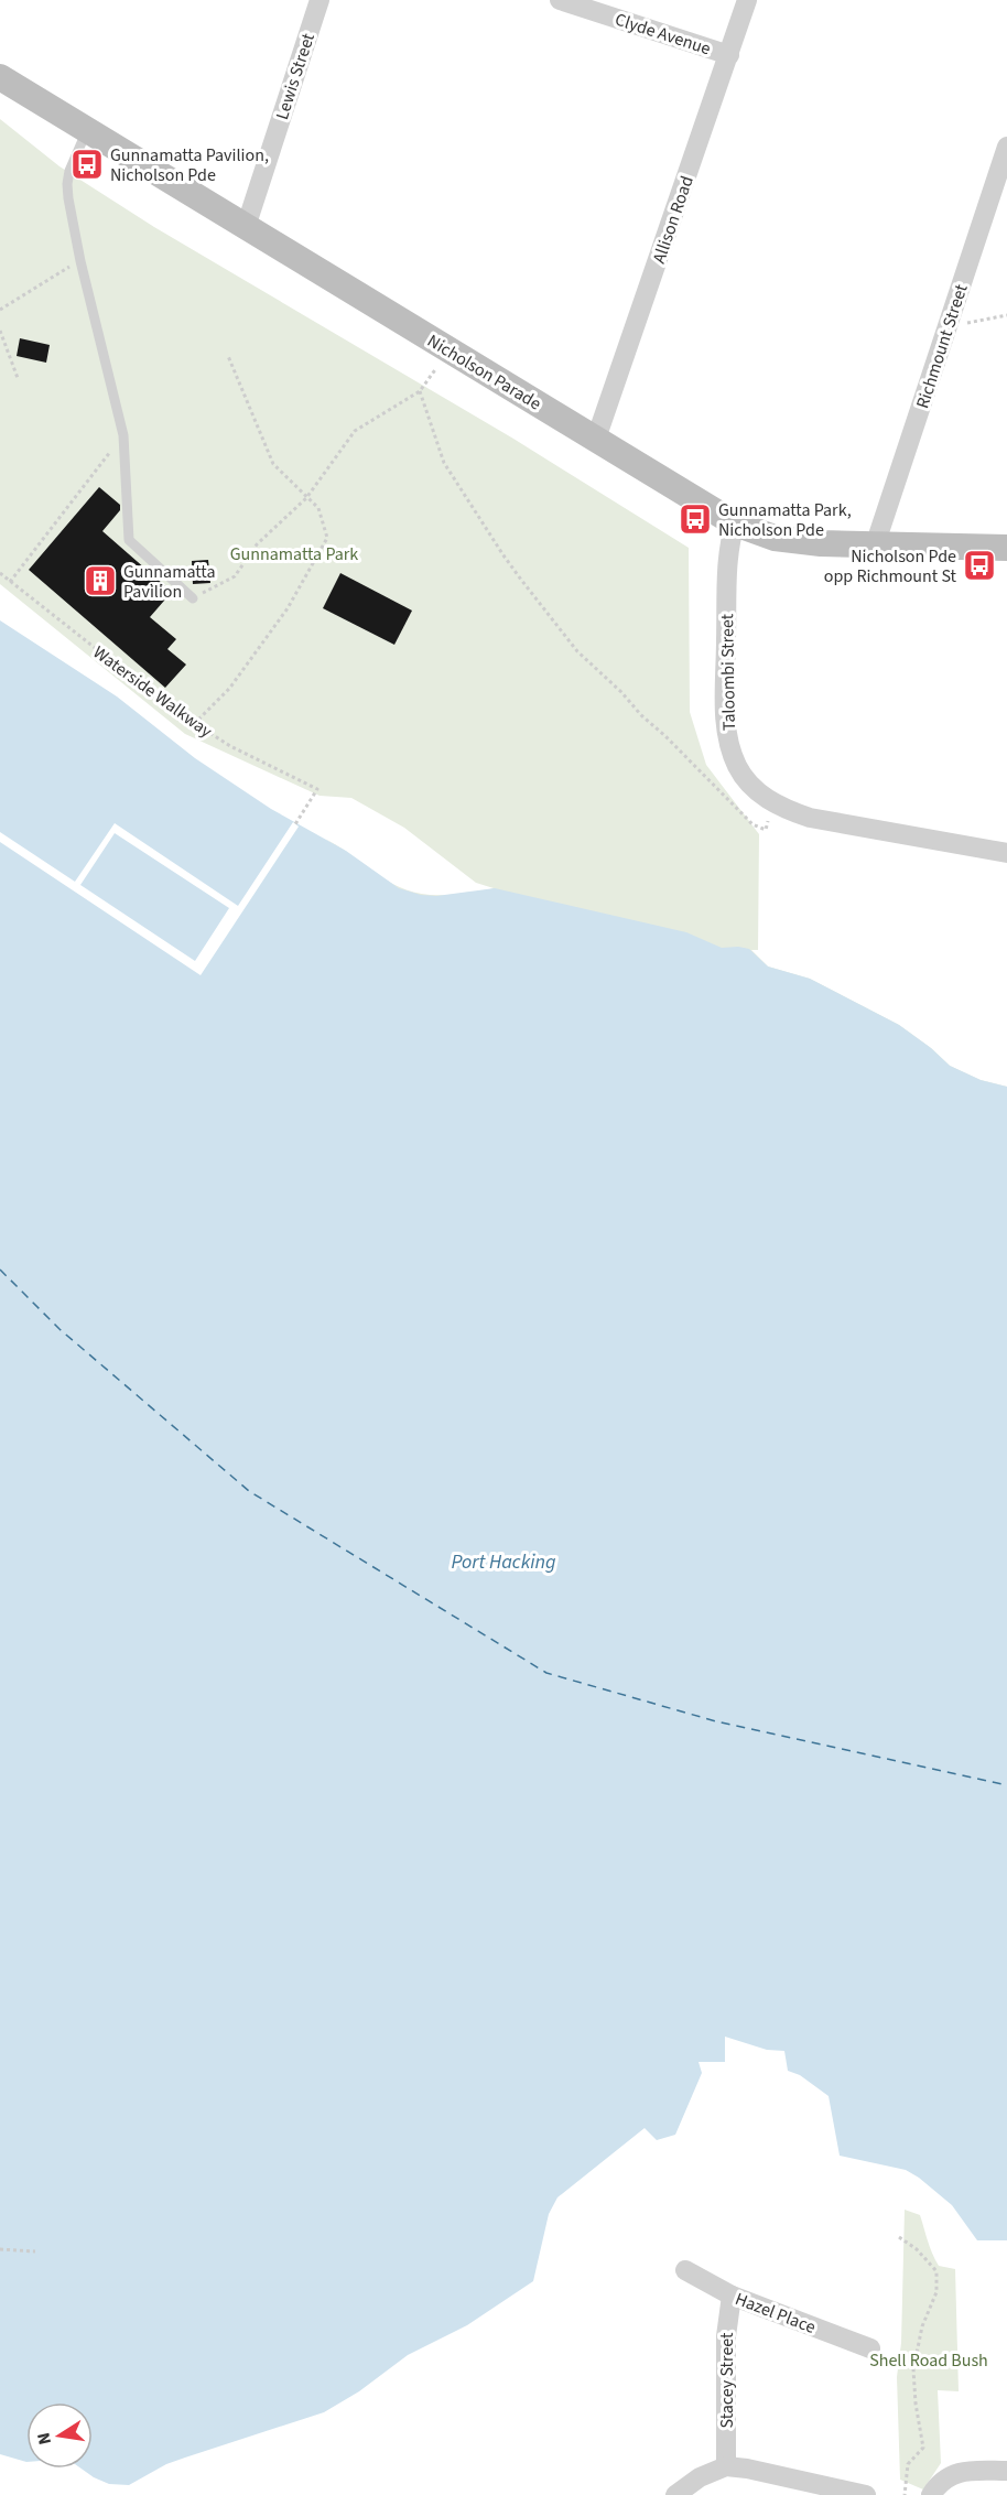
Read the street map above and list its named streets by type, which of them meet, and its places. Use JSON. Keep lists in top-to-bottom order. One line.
{"streets":{"street":["Clyde Avenue","Lewis Street","Allison Road","Richmount Street","Nicholson Parade","Taloombi Street","Hazel Place","Stacey Street"],"path":["Waterside Walkway"]},"crossings":[["Clyde Avenue","Allison Road"],["Lewis Street","Nicholson Parade"],["Allison Road","Nicholson Parade"],["Richmount Street","Nicholson Parade"],["Nicholson Parade","Taloombi Street"],["Hazel Place","Stacey Street"]],"water":["Port Hacking"],"parks":["Gunnamatta Park","Shell Road Bush"],"places":{"bus stop":["Gunnamatta Pavilion, Nicholson Pde","Gunnamatta Park, Nicholson Pde","Nicholson Pde opp Richmount St"],"building":["Gunnamatta Pavilion"]},"north":"left"}
